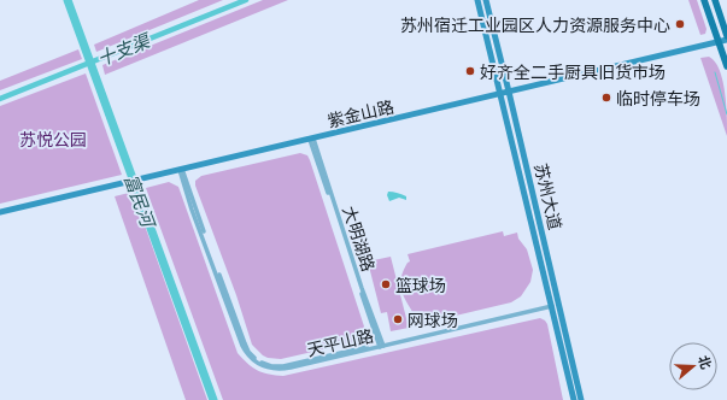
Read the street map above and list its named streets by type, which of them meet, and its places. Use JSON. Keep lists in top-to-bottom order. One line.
{"streets":{"street":["紫金山路","苏州大道","大明湖路","天平山路"]},"crossings":[["紫金山路","苏州大道"],["紫金山路","大明湖路"],["紫金山路","天平山路"],["苏州大道","天平山路"],["大明湖路","天平山路"]],"water":["十支渠","富民河"],"parks":["苏悦公园"],"places":["苏州宿迁工业园区人力资源服务中心","好齐全二手厨具旧货市场","临时停车场","篮球场","网球场"],"north":"right"}
